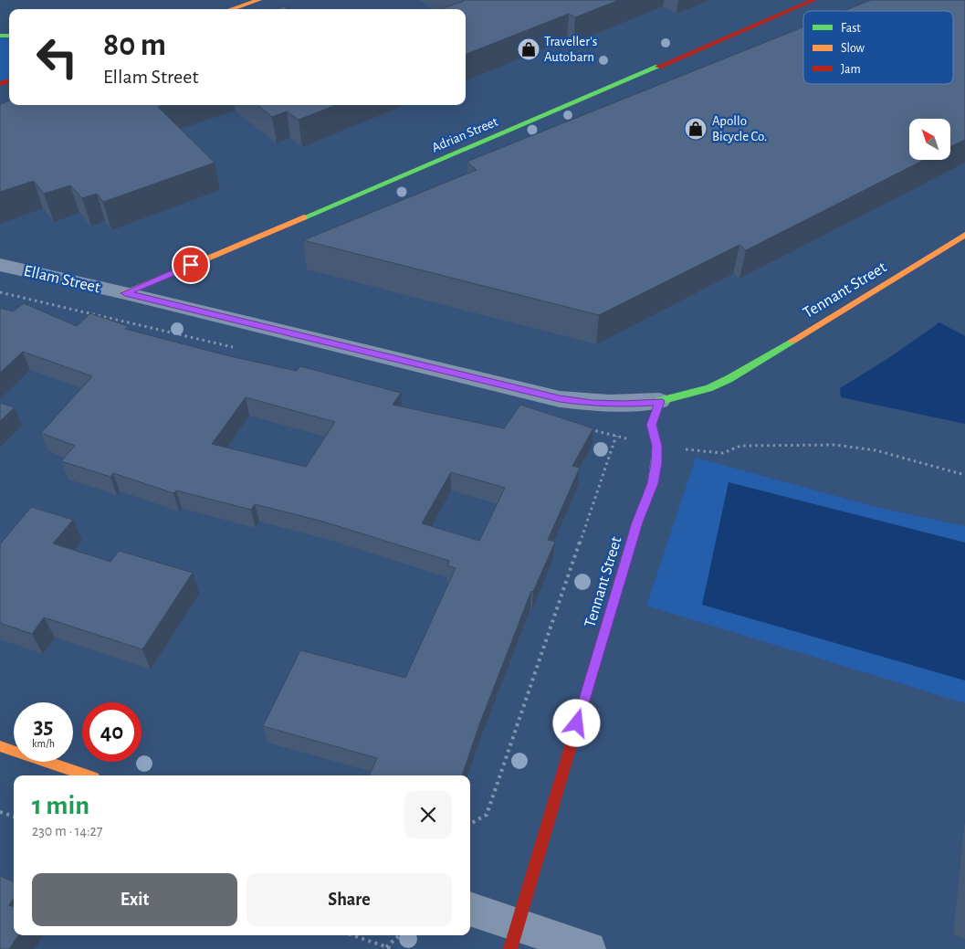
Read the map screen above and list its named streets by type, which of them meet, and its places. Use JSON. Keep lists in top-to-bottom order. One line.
{"streets":{"street":["Adrian Street","Ellam Street","Tennant Street"]},"crossings":[["Adrian Street","Ellam Street"],["Ellam Street","Tennant Street"]],"places":{"shop":["Traveller's Autobarn","Apollo Bicycle Co."]},"legend":["Fast","Slow","Jam"],"north":"top left","page":{"turn":["80 m","Ellam Street"],"speed":"35 km/h","limit":"40","heading":["1 min","230 m · 14:27"],"buttons":["Exit","Share"]}}
